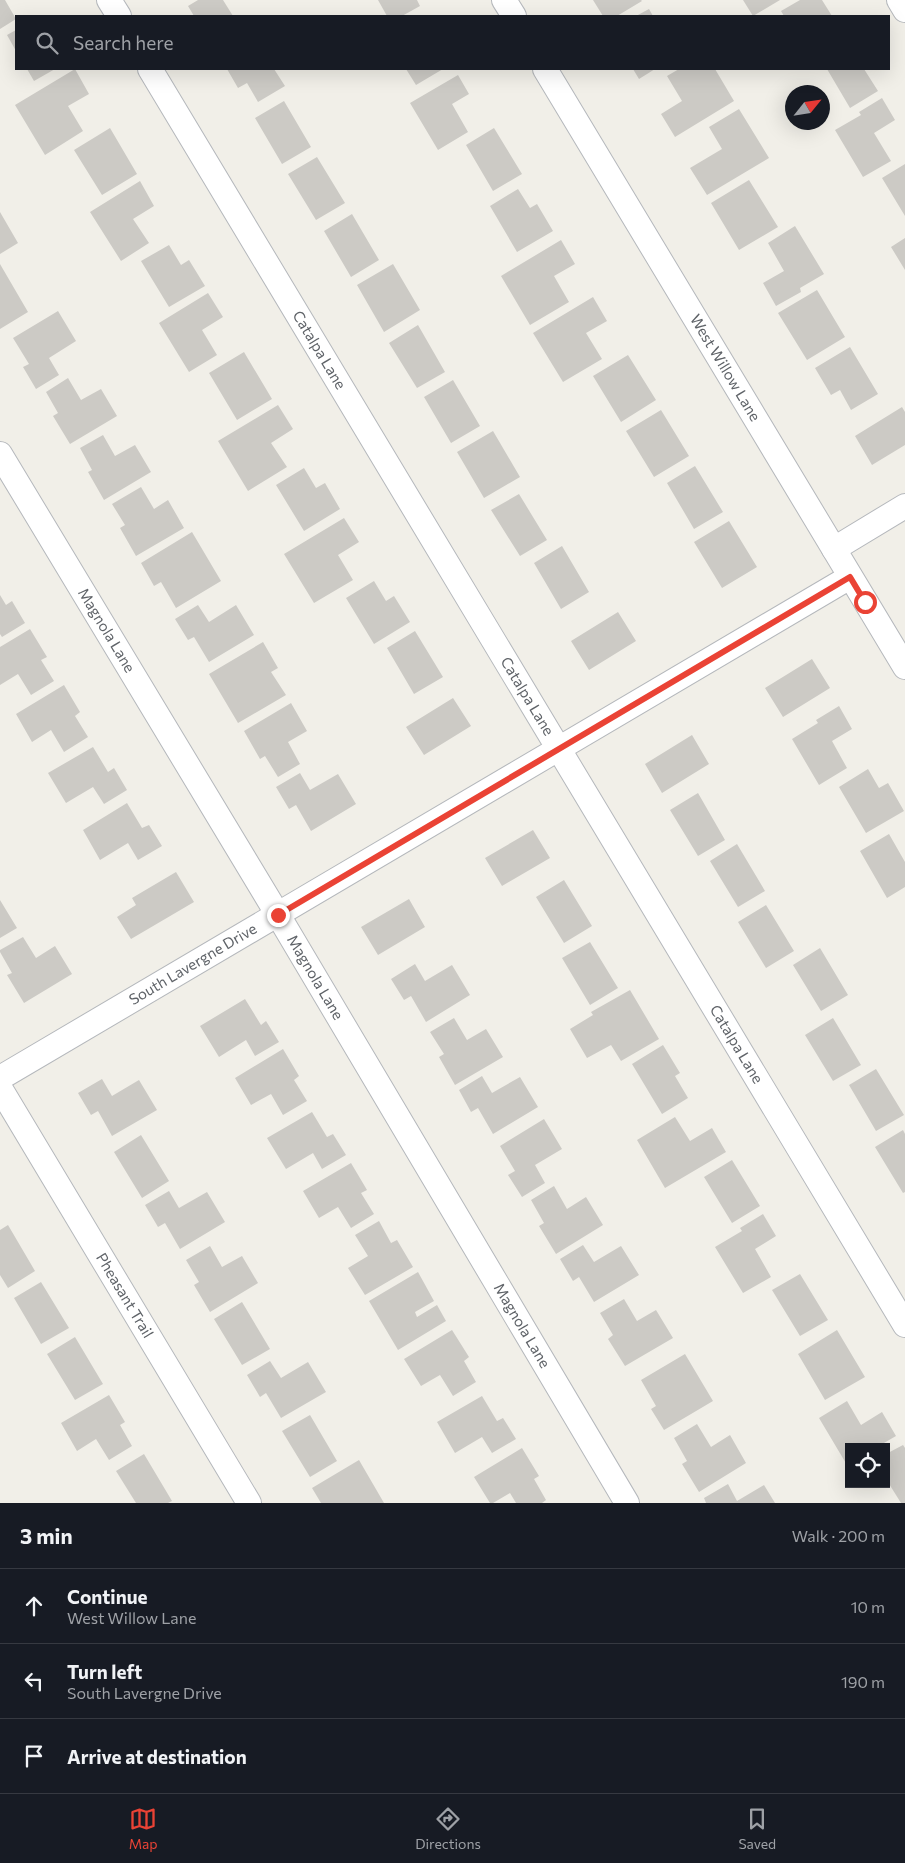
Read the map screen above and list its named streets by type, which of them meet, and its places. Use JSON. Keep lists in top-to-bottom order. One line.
{"streets":{"street":["Catalpa Lane","West Willow Lane","Magnola Lane","South Lavergne Drive","Pheasant Trail"]},"crossings":[["Catalpa Lane","South Lavergne Drive"],["West Willow Lane","South Lavergne Drive"],["Magnola Lane","South Lavergne Drive"]],"north":"top right","page":{"search":"Search here","heading":["3 min","Walk · 200 m"],"list":[["Continue","West Willow Lane","10 m"],["Turn left","South Lavergne Drive","190 m"],"Arrive at destination"],"nav":["Map","Directions","Saved"]}}
